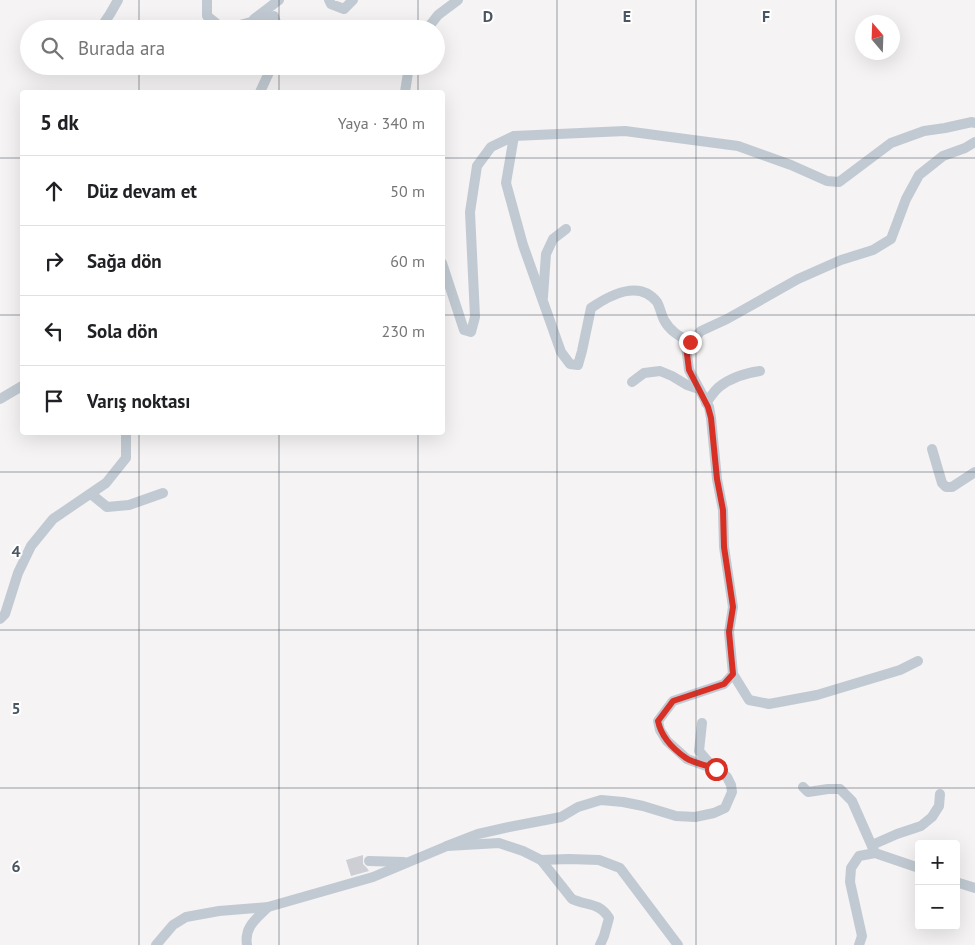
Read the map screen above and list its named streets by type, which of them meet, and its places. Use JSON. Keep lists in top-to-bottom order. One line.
{"north":"top","page":{"search":"Burada ara","heading":["5 dk","Yaya · 340 m"],"list":[["Düz devam et","50 m"],["Sağa dön","60 m"],["Sola dön","230 m"],"Varış noktası"],"map_buttons":["+","−"]},"grid":{"columns":["D","E","F"],"rows":["4","5","6"]}}
